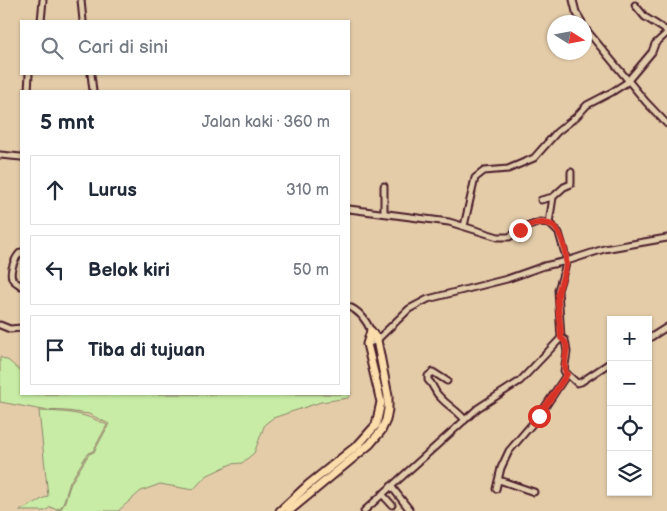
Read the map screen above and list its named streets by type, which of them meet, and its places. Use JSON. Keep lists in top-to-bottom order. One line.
{"north":"right","page":{"search":"Cari di sini","heading":["5 mnt","Jalan kaki · 360 m"],"list":[["Lurus","310 m"],["Belok kiri","50 m"],"Tiba di tujuan"],"map_buttons":["+","−"]}}
